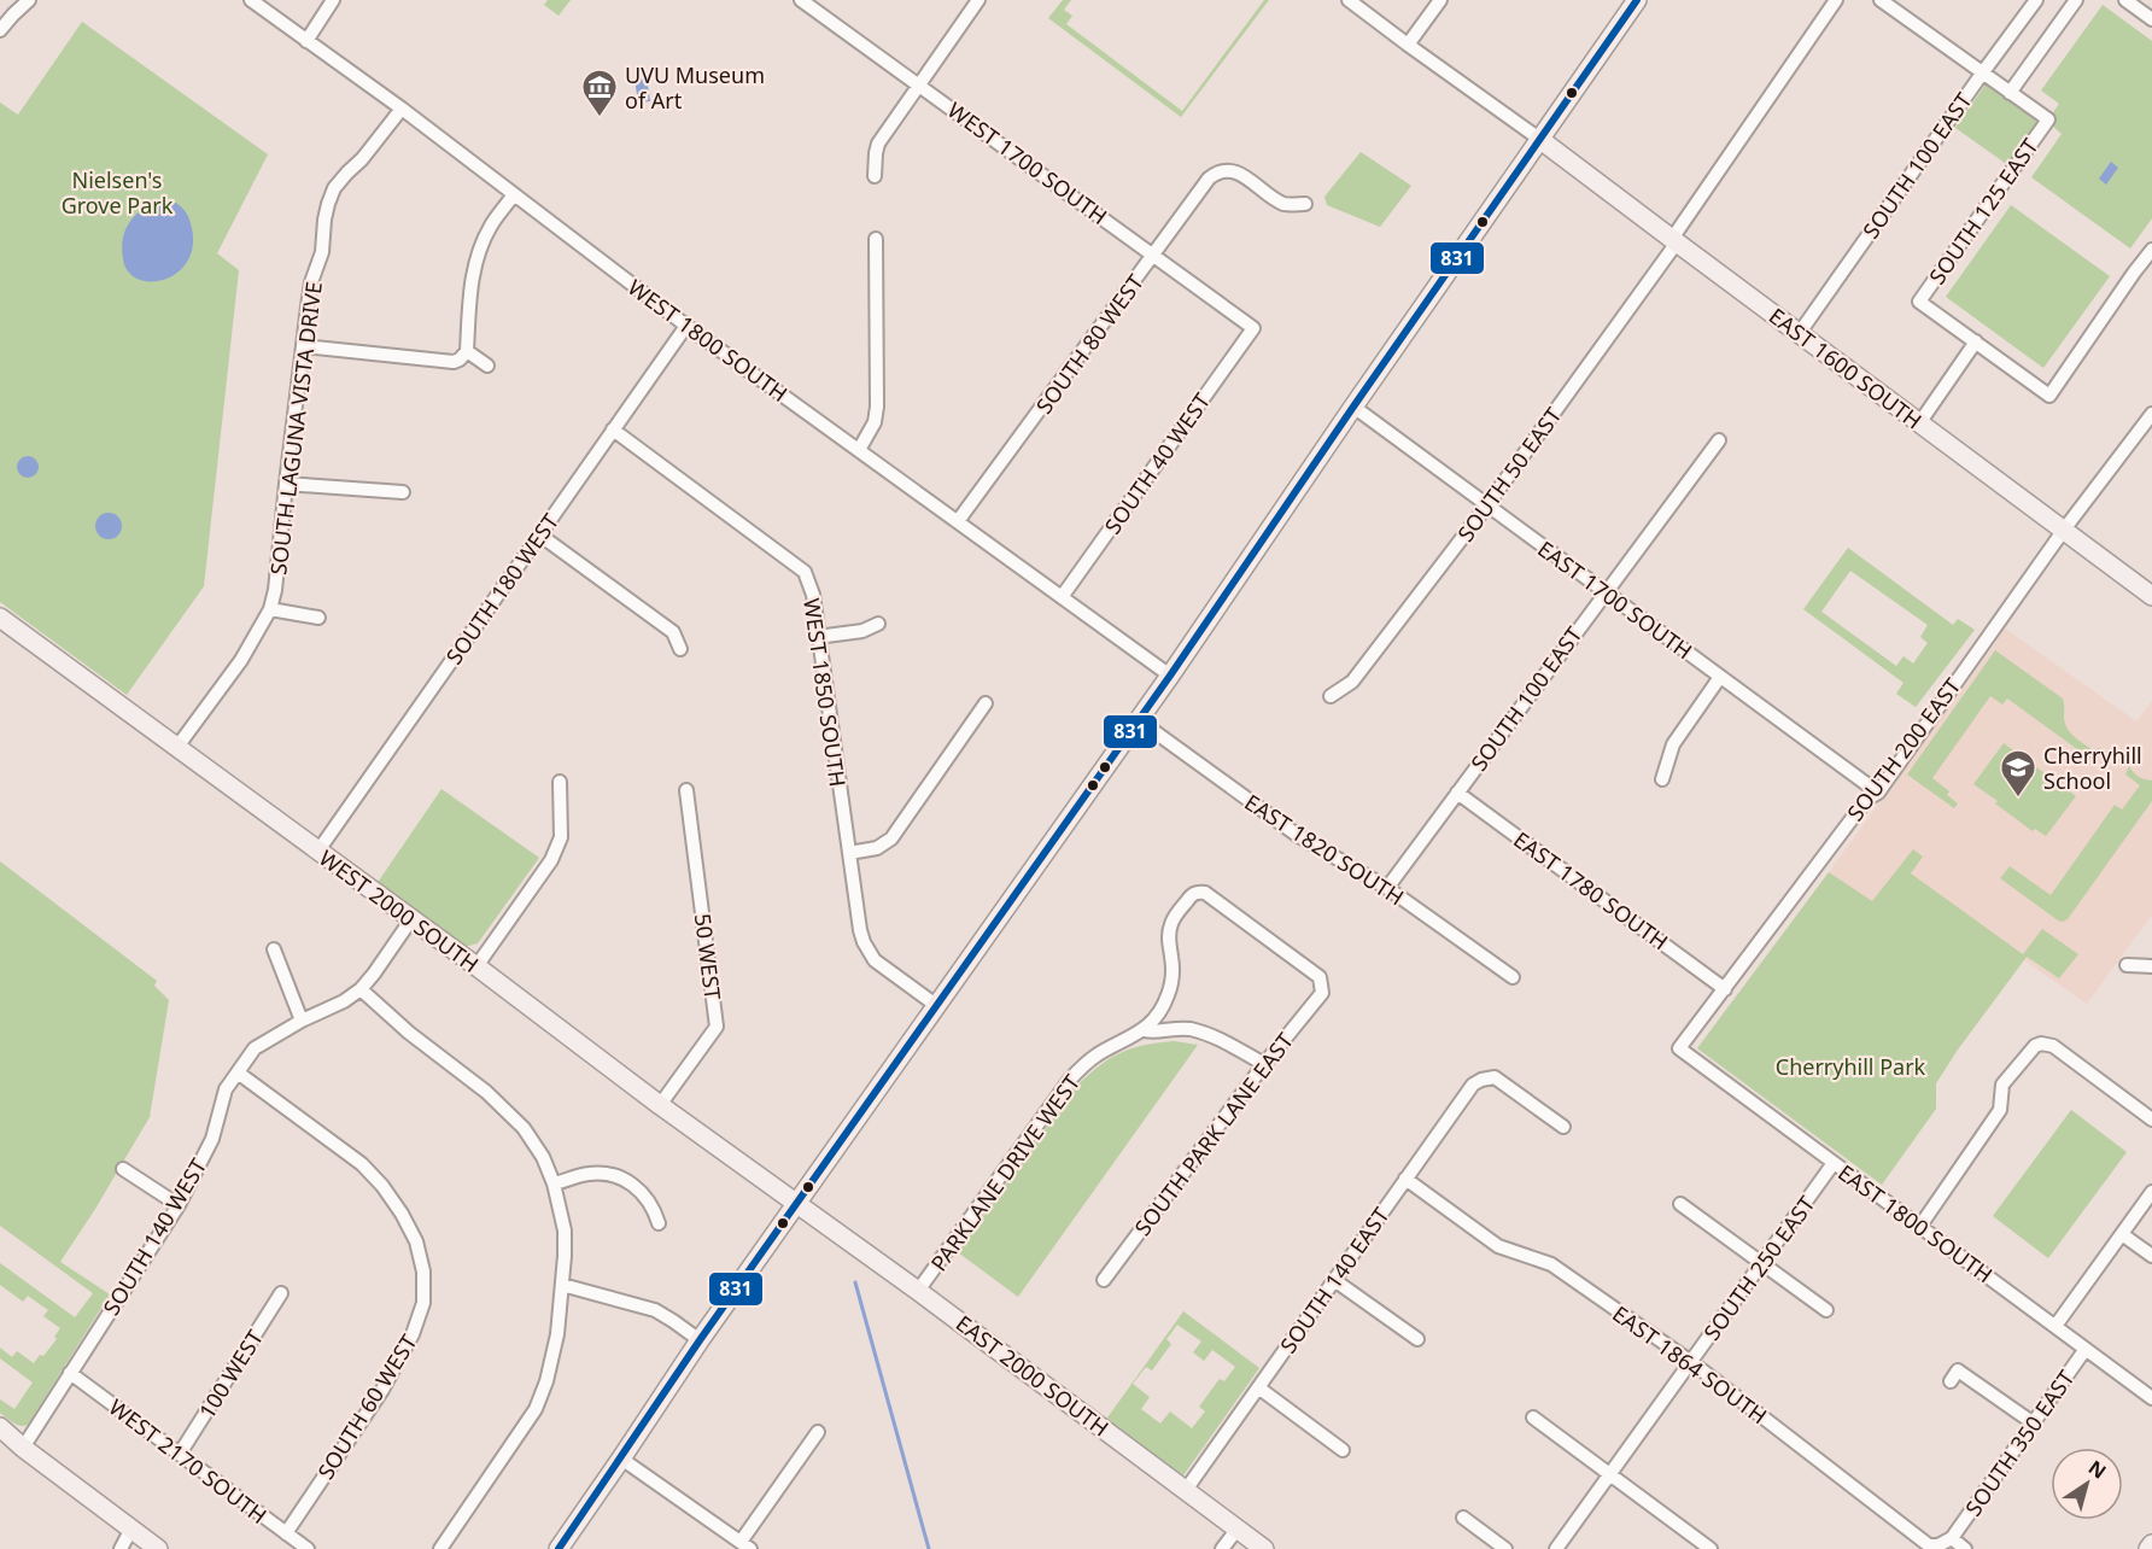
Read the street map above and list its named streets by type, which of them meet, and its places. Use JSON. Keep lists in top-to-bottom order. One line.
{"streets":{"street":["WEST 1700 SOUTH","SOUTH 100 EAST","SOUTH 125 EAST","WEST 1800 SOUTH","SOUTH 80 WEST","EAST 1600 SOUTH","SOUTH LAGUNA VISTA DRIVE","SOUTH 40 WEST","SOUTH 50 EAST","SOUTH 180 WEST","EAST 1700 SOUTH","WEST 1850 SOUTH","SOUTH 200 EAST","EAST 1820 SOUTH","EAST 1780 SOUTH","WEST 2000 SOUTH","50 WEST","SOUTH PARK LANE EAST","PARKLANE DRIVE WEST","EAST 1800 SOUTH","SOUTH 140 WEST","SOUTH 250 EAST","SOUTH 140 EAST","EAST 1864 SOUTH","100 WEST","EAST 2000 SOUTH","SOUTH 60 WEST","SOUTH 350 EAST","WEST 2170 SOUTH"]},"crossings":[["WEST 1700 SOUTH","SOUTH 80 WEST"],["WEST 1700 SOUTH","SOUTH 40 WEST"],["SOUTH 100 EAST","EAST 1600 SOUTH"],["SOUTH 100 EAST","EAST 1700 SOUTH"],["SOUTH 100 EAST","EAST 1820 SOUTH"],["SOUTH 100 EAST","EAST 1780 SOUTH"],["WEST 1800 SOUTH","SOUTH 80 WEST"],["WEST 1800 SOUTH","SOUTH LAGUNA VISTA DRIVE"],["WEST 1800 SOUTH","SOUTH 40 WEST"],["WEST 1800 SOUTH","SOUTH 180 WEST"],["EAST 1600 SOUTH","SOUTH 50 EAST"],["EAST 1600 SOUTH","SOUTH 200 EAST"],["SOUTH LAGUNA VISTA DRIVE","WEST 2000 SOUTH"],["SOUTH 50 EAST","EAST 1700 SOUTH"],["SOUTH 180 WEST","WEST 1850 SOUTH"],["SOUTH 180 WEST","WEST 2000 SOUTH"],["EAST 1700 SOUTH","SOUTH 200 EAST"],["SOUTH 200 EAST","EAST 1780 SOUTH"],["SOUTH 200 EAST","EAST 1800 SOUTH"],["WEST 2000 SOUTH","50 WEST"],["WEST 2000 SOUTH","SOUTH 140 WEST"],["WEST 2000 SOUTH","EAST 2000 SOUTH"],["SOUTH PARK LANE EAST","PARKLANE DRIVE WEST"],["PARKLANE DRIVE WEST","EAST 2000 SOUTH"],["EAST 1800 SOUTH","SOUTH 250 EAST"],["EAST 1800 SOUTH","SOUTH 350 EAST"],["SOUTH 140 WEST","SOUTH 60 WEST"],["SOUTH 140 WEST","WEST 2170 SOUTH"],["SOUTH 250 EAST","EAST 1864 SOUTH"],["SOUTH 140 EAST","EAST 1864 SOUTH"],["SOUTH 140 EAST","EAST 2000 SOUTH"],["EAST 1864 SOUTH","SOUTH 350 EAST"],["100 WEST","WEST 2170 SOUTH"],["SOUTH 60 WEST","WEST 2170 SOUTH"]],"parks":["Nielsen's Grove Park","Cherryhill Park"],"places":{"museum":["UVU Museum of Art"],"school or university":["Cherryhill School"]},"lines":["transit line 831"],"north":"top right"}
